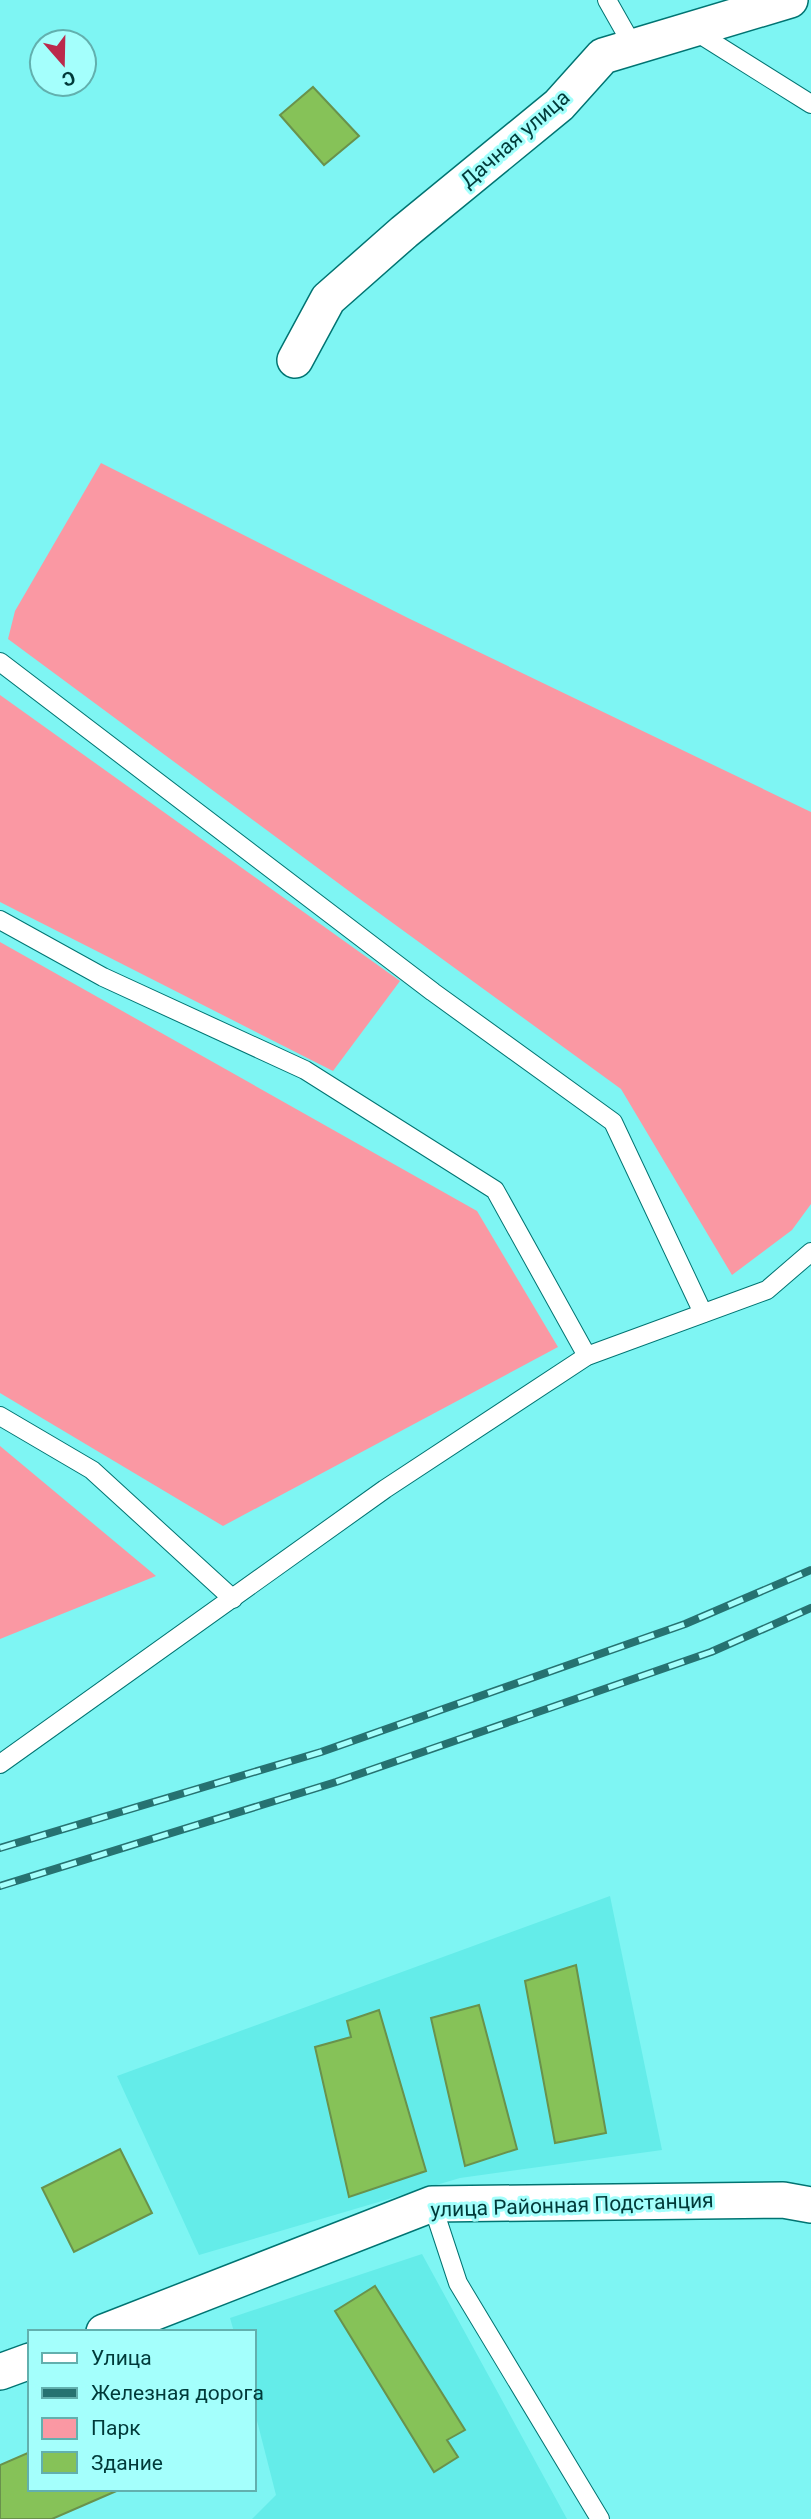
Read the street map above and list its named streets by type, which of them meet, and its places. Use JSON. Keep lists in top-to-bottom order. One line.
{"streets":{"street":["Дачная улица","улица Районная Подстанция"]},"legend":["Улица","Железная дорога","Парк","Здание"],"north":"bottom"}
